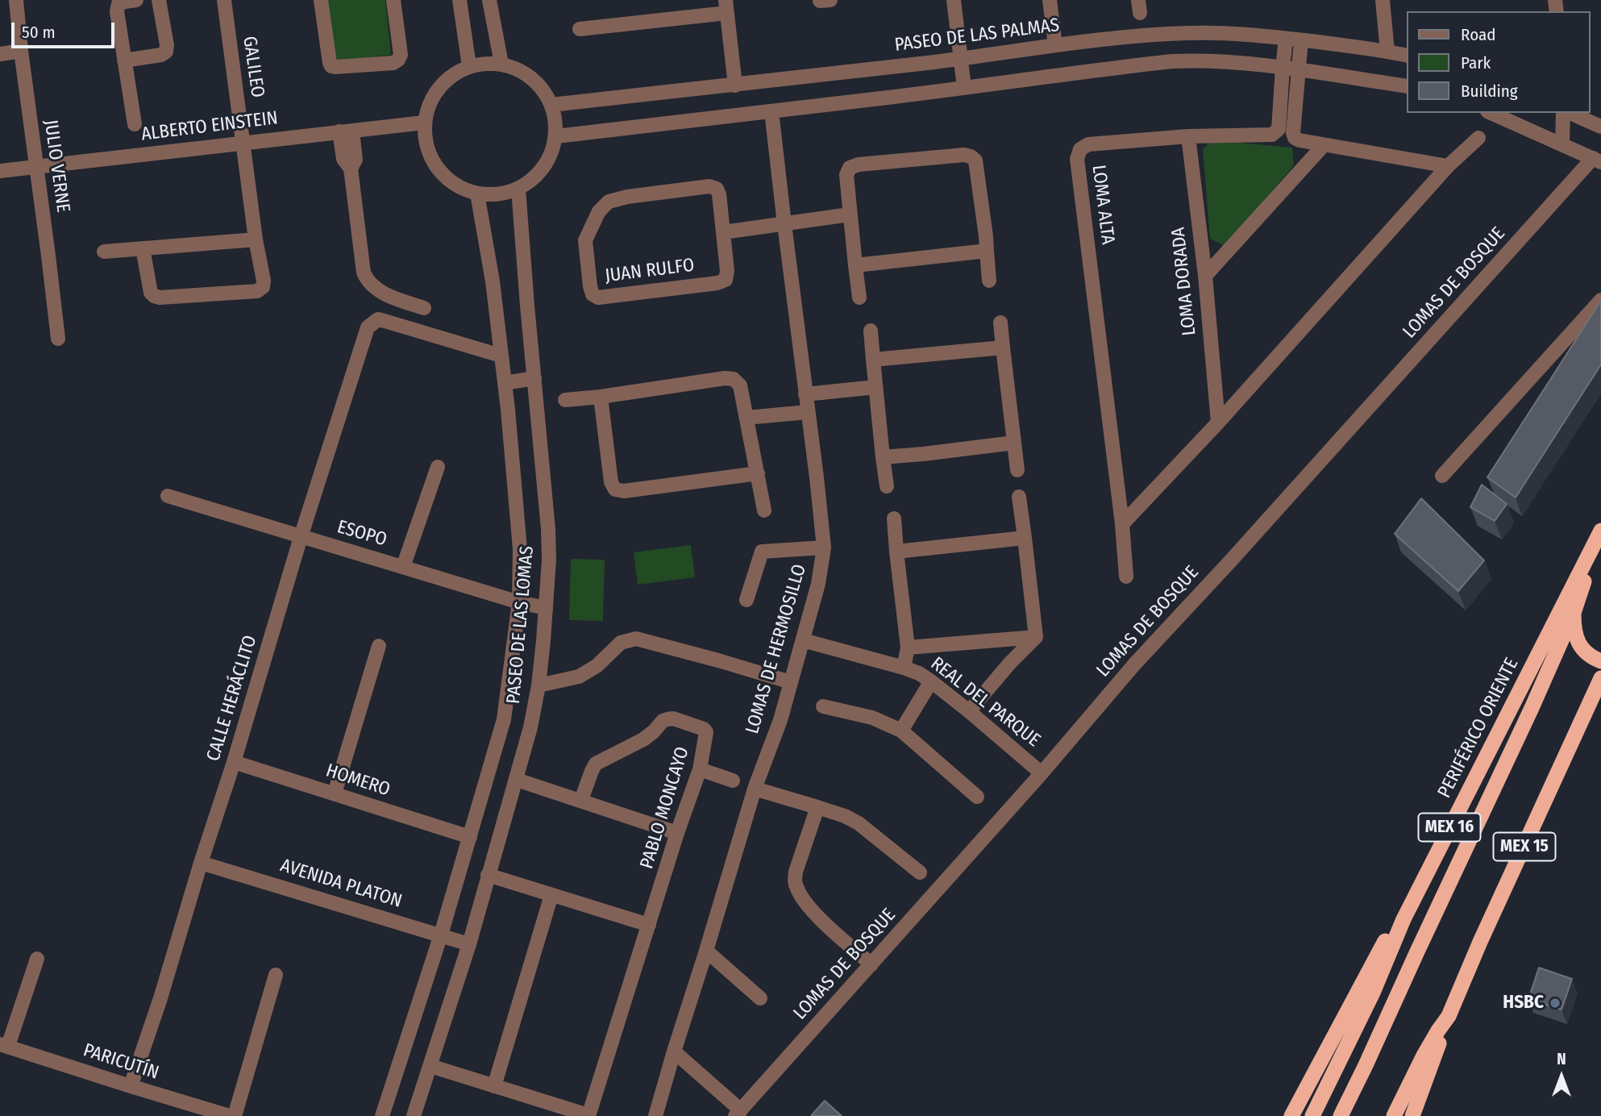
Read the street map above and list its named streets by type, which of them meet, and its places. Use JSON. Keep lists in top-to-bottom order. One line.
{"streets":{"highway":["PERIFÉRICO ORIENTE","MEX 16","MEX 15"],"street":["PASEO DE LAS PALMAS","GALILEO","ALBERTO EINSTEIN","JULIO VERNE","LOMA ALTA","JUAN RULFO","LOMA DORADA","LOMAS DE BOSQUE","ESOPO","PASEO DE LAS LOMAS","LOMAS DE HERMOSILLO","CALLE HERÁCLITO","REAL DEL PARQUE","HOMERO","PABLO MONCAYO","AVENIDA PLATON","PARICUTÍN"]},"crossings":[["PASEO DE LAS PALMAS","ALBERTO EINSTEIN"],["PASEO DE LAS PALMAS","LOMA ALTA"],["PASEO DE LAS PALMAS","PASEO DE LAS LOMAS"],["GALILEO","ALBERTO EINSTEIN"],["ALBERTO EINSTEIN","JULIO VERNE"],["ALBERTO EINSTEIN","PASEO DE LAS LOMAS"],["LOMA ALTA","LOMA DORADA"],["LOMAS DE BOSQUE","REAL DEL PARQUE"],["ESOPO","PASEO DE LAS LOMAS"],["ESOPO","CALLE HERÁCLITO"],["PASEO DE LAS LOMAS","CALLE HERÁCLITO"],["PASEO DE LAS LOMAS","HOMERO"],["PASEO DE LAS LOMAS","PABLO MONCAYO"],["PASEO DE LAS LOMAS","AVENIDA PLATON"],["LOMAS DE HERMOSILLO","REAL DEL PARQUE"],["CALLE HERÁCLITO","HOMERO"],["CALLE HERÁCLITO","AVENIDA PLATON"],["CALLE HERÁCLITO","PARICUTÍN"]],"places":["HSBC"],"legend":["Road","Park","Building"],"scale_bar":"50 m","north":"top"}
